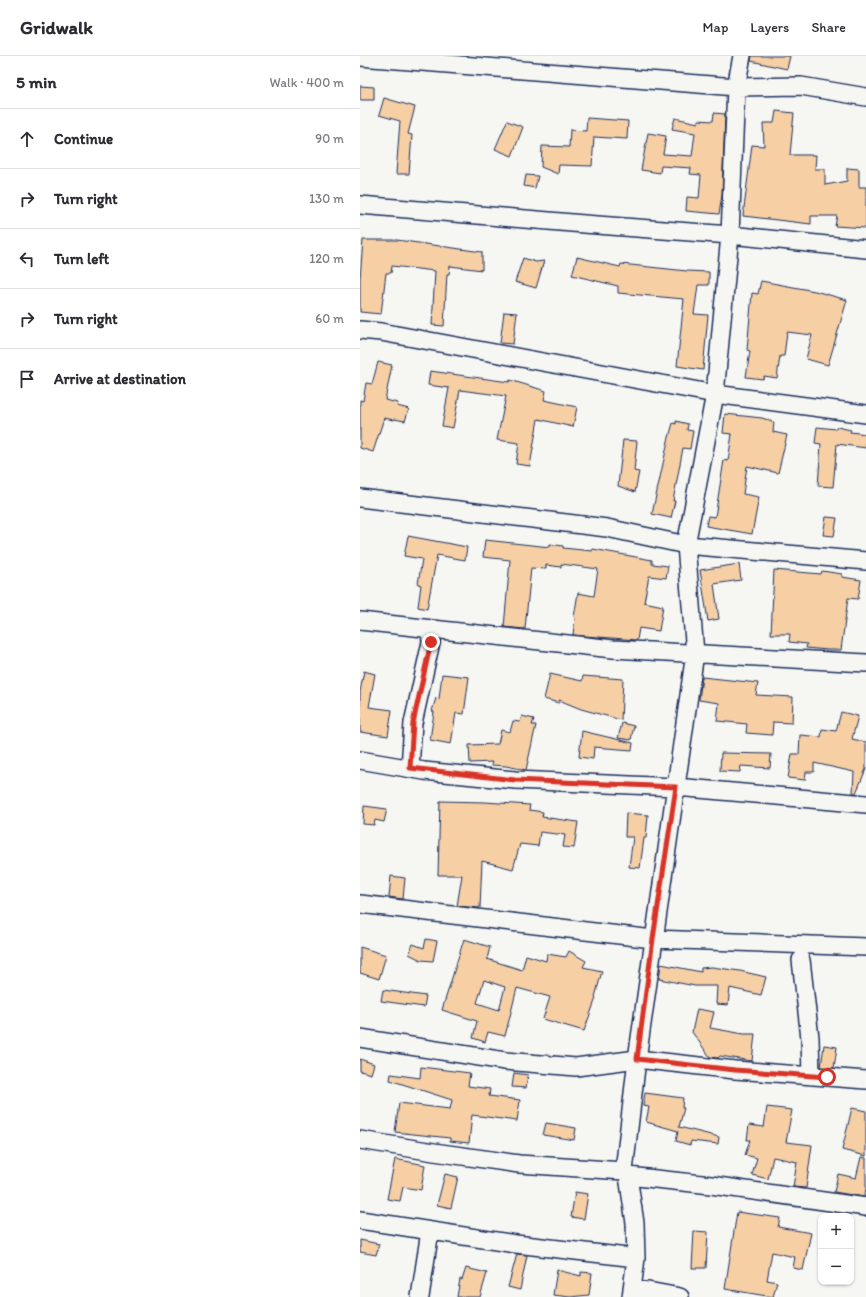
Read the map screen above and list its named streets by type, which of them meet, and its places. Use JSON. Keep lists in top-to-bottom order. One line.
{"page":{"header":"Gridwalk","nav":["Map","Layers","Share"],"heading":["5 min","Walk · 400 m"],"list":[["Continue","90 m"],["Turn right","130 m"],["Turn left","120 m"],["Turn right","60 m"],"Arrive at destination"],"map_buttons":["+","−"]}}
